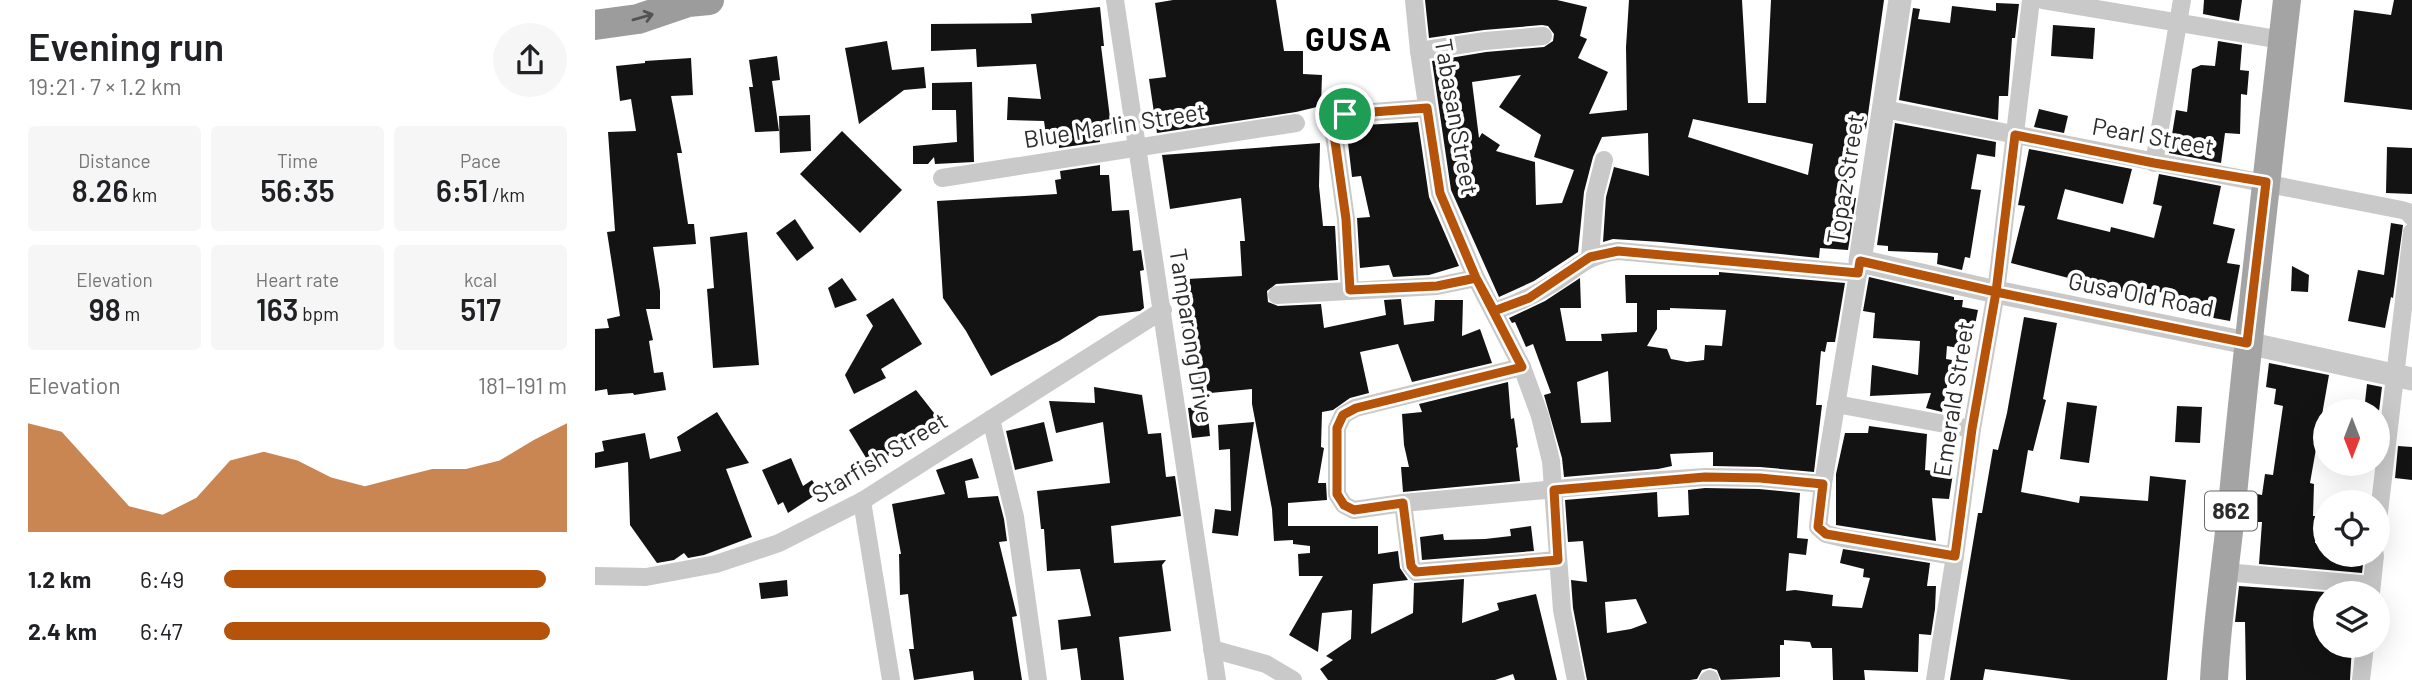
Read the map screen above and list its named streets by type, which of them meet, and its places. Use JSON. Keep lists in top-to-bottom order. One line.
{"streets":{"main road":["862"],"street":["Tabasan Street","Blue Marlin Street","Pearl Street","Topaz Street","Gusa Old Road","Tamparong Drive","Emerald Street","Starfish Street"]},"crossings":[["Blue Marlin Street","Tamparong Drive"],["Pearl Street","Topaz Street"],["Pearl Street","Emerald Street"],["Pearl Street","862"],["Topaz Street","Gusa Old Road"],["Topaz Street","Emerald Street"],["Gusa Old Road","Emerald Street"],["Gusa Old Road","862"],["Tamparong Drive","Starfish Street"]],"districts":["GUSA"],"north":"bottom","page":{"heading":["Evening run","19:21 · 7 × 1.2 km"],"stats":[["Distance","8.26 km"],["Time","56:35"],["Pace","6:51 /km"],["Elevation","98 m"],["Heart rate","163 bpm"],["kcal","517"]],"chart":["Elevation","181–191 m"],"list":[{"name":"1.2 km","note":"6:49"},{"name":"2.4 km","note":"6:47"}]}}
